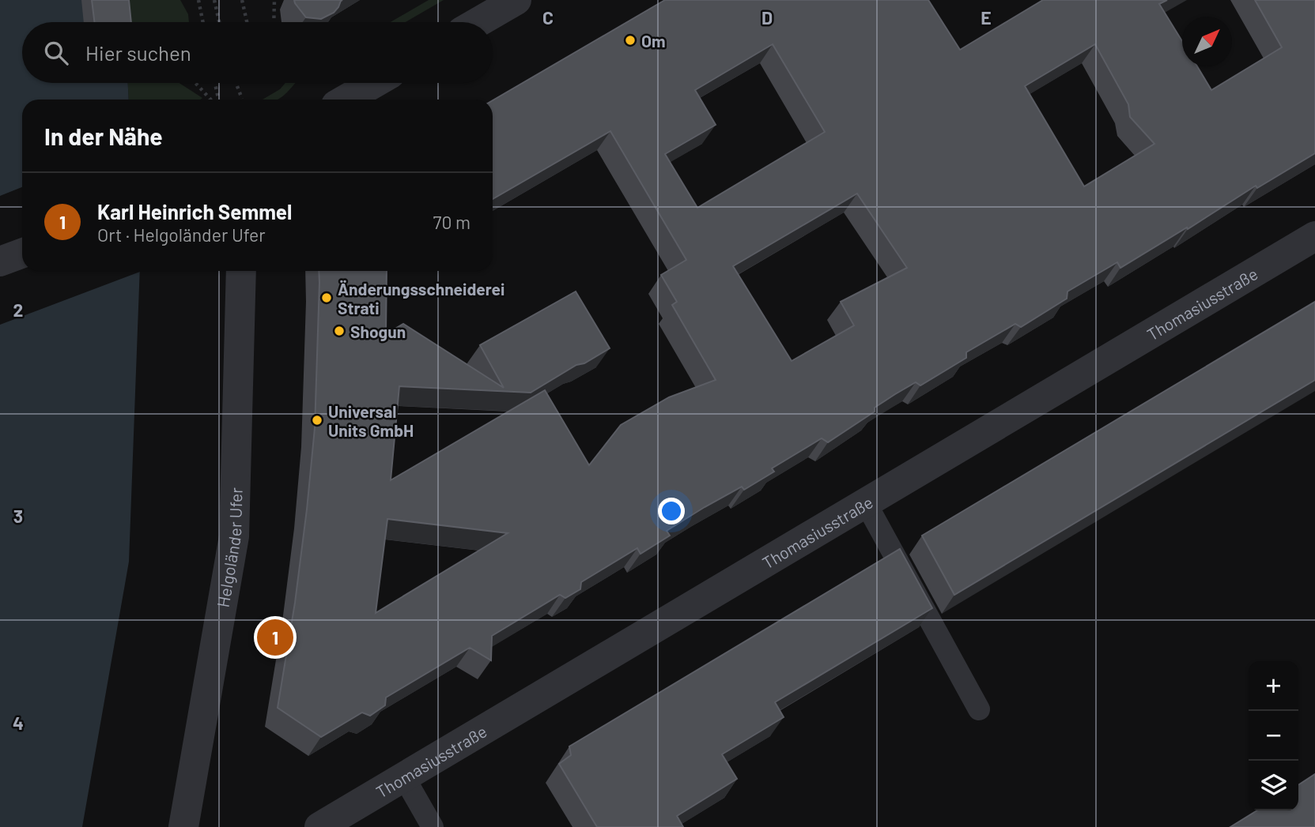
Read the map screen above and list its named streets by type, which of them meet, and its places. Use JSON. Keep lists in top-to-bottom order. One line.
{"streets":{"street":["Thomasiusstraße","Helgoländer Ufer"]},"places":["Om","Änderungsschneiderei Strati","Shogun","Universal Units GmbH"],"north":"top right","page":{"search":"Hier suchen","heading":"In der Nähe","list":[{"mark":"1","name":"Karl Heinrich Semmel","note":"Ort · Helgoländer Ufer","value":"70 m"}],"pins":"1","map_buttons":["+","−"]},"grid":{"columns":["C","D","E"],"rows":["2","3","4"]}}
